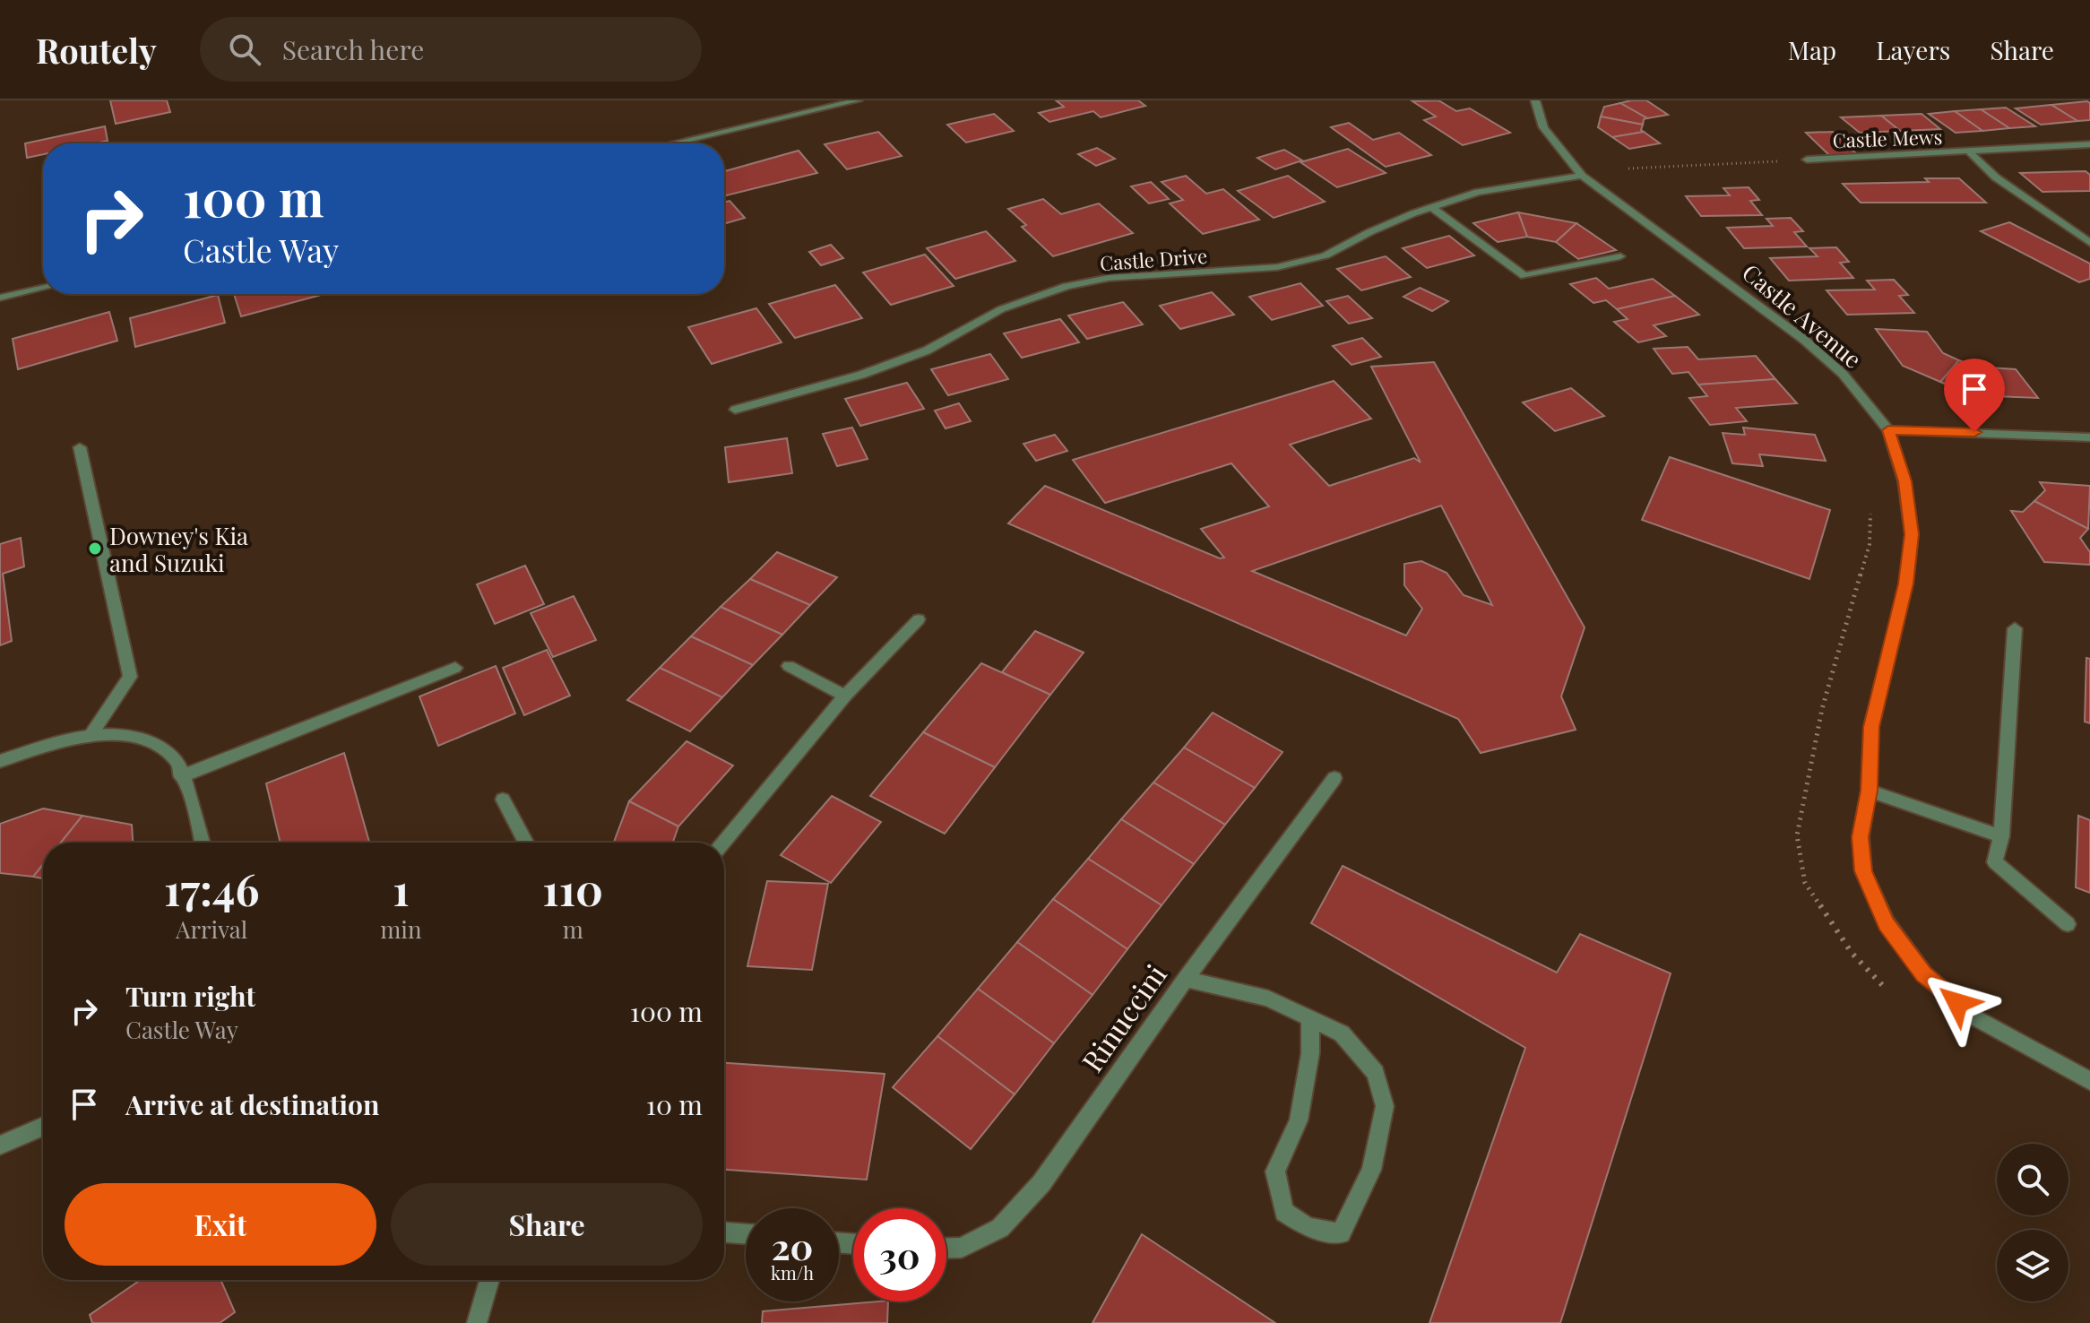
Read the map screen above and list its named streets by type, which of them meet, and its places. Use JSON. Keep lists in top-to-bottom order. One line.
{"streets":{"street":["Castle Mews","Castle Drive","Castle Avenue","Rinuccini"]},"crossings":[["Castle Drive","Castle Avenue"]],"places":["Downey's Kia and Suzuki"],"page":{"header":"Routely","search":"Search here","nav":["Map","Layers","Share"],"turn":["100 m","Castle Way"],"eta":["17:46","Arrival","1","min","110","m"],"list":[{"name":"Turn right","note":"Castle Way","value":"100 m"},{"name":"Arrive at destination","value":"10 m"}],"buttons":["Exit","Share"],"speed":"20 km/h","limit":"30"}}
